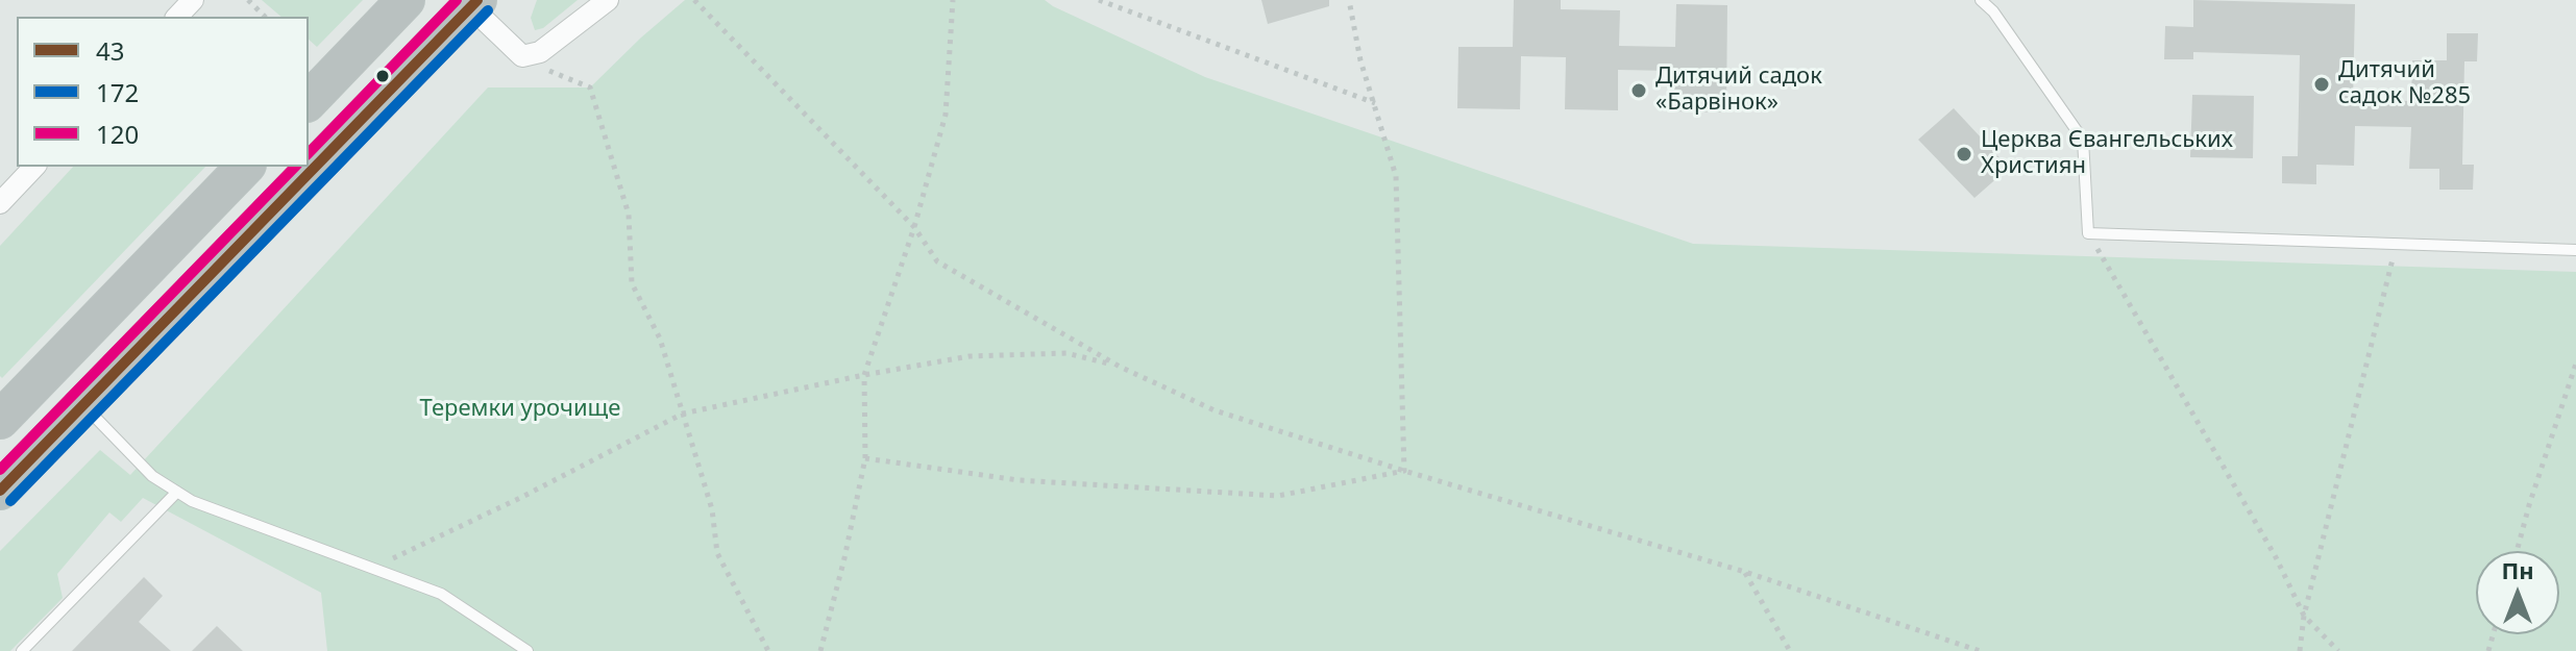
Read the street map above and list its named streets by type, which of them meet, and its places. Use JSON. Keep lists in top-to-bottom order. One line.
{"parks":["Теремки урочище"],"places":["Дитячий садок №285","Дитячий садок «Барвінок»","Церква Євангельських Християн"],"lines":["transit line 43","transit line 120","transit line 172"],"legend":["43","172","120"],"north":"top"}
